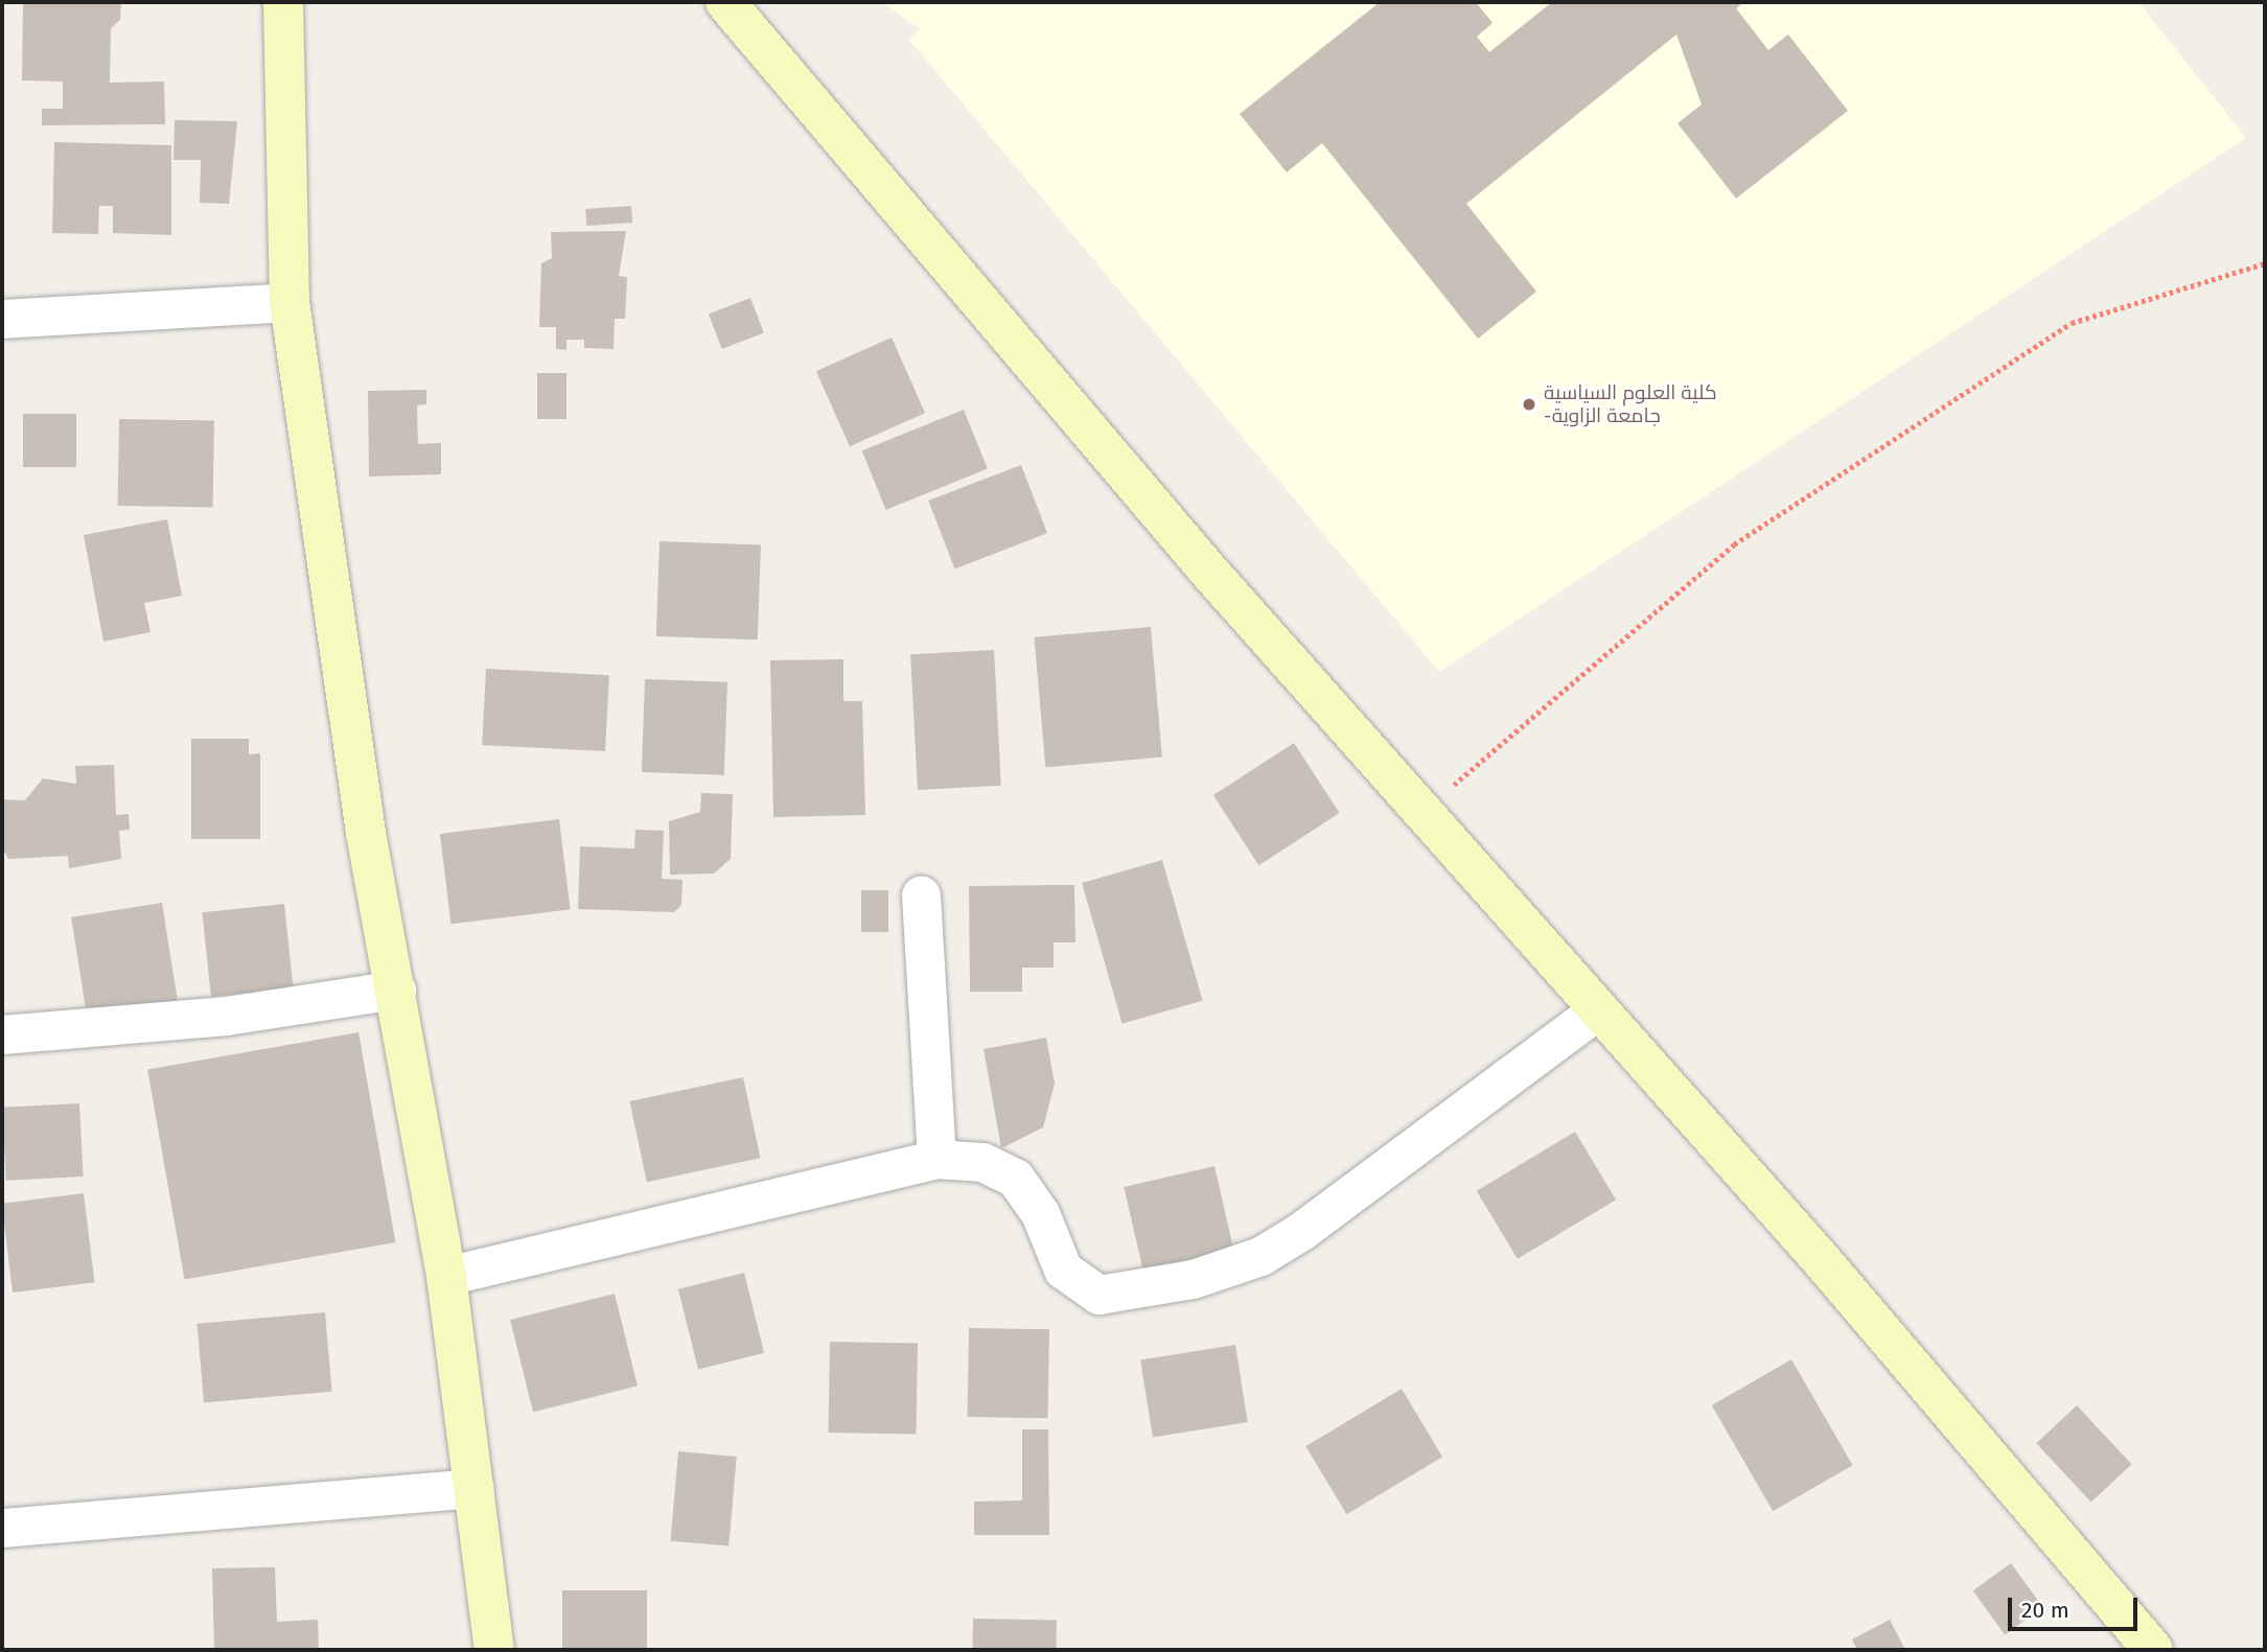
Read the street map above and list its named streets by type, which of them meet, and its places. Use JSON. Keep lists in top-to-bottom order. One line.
{"places":["كلية العلوم السياسية -جامعة الزاوية"],"scale_bar":"20 m"}
